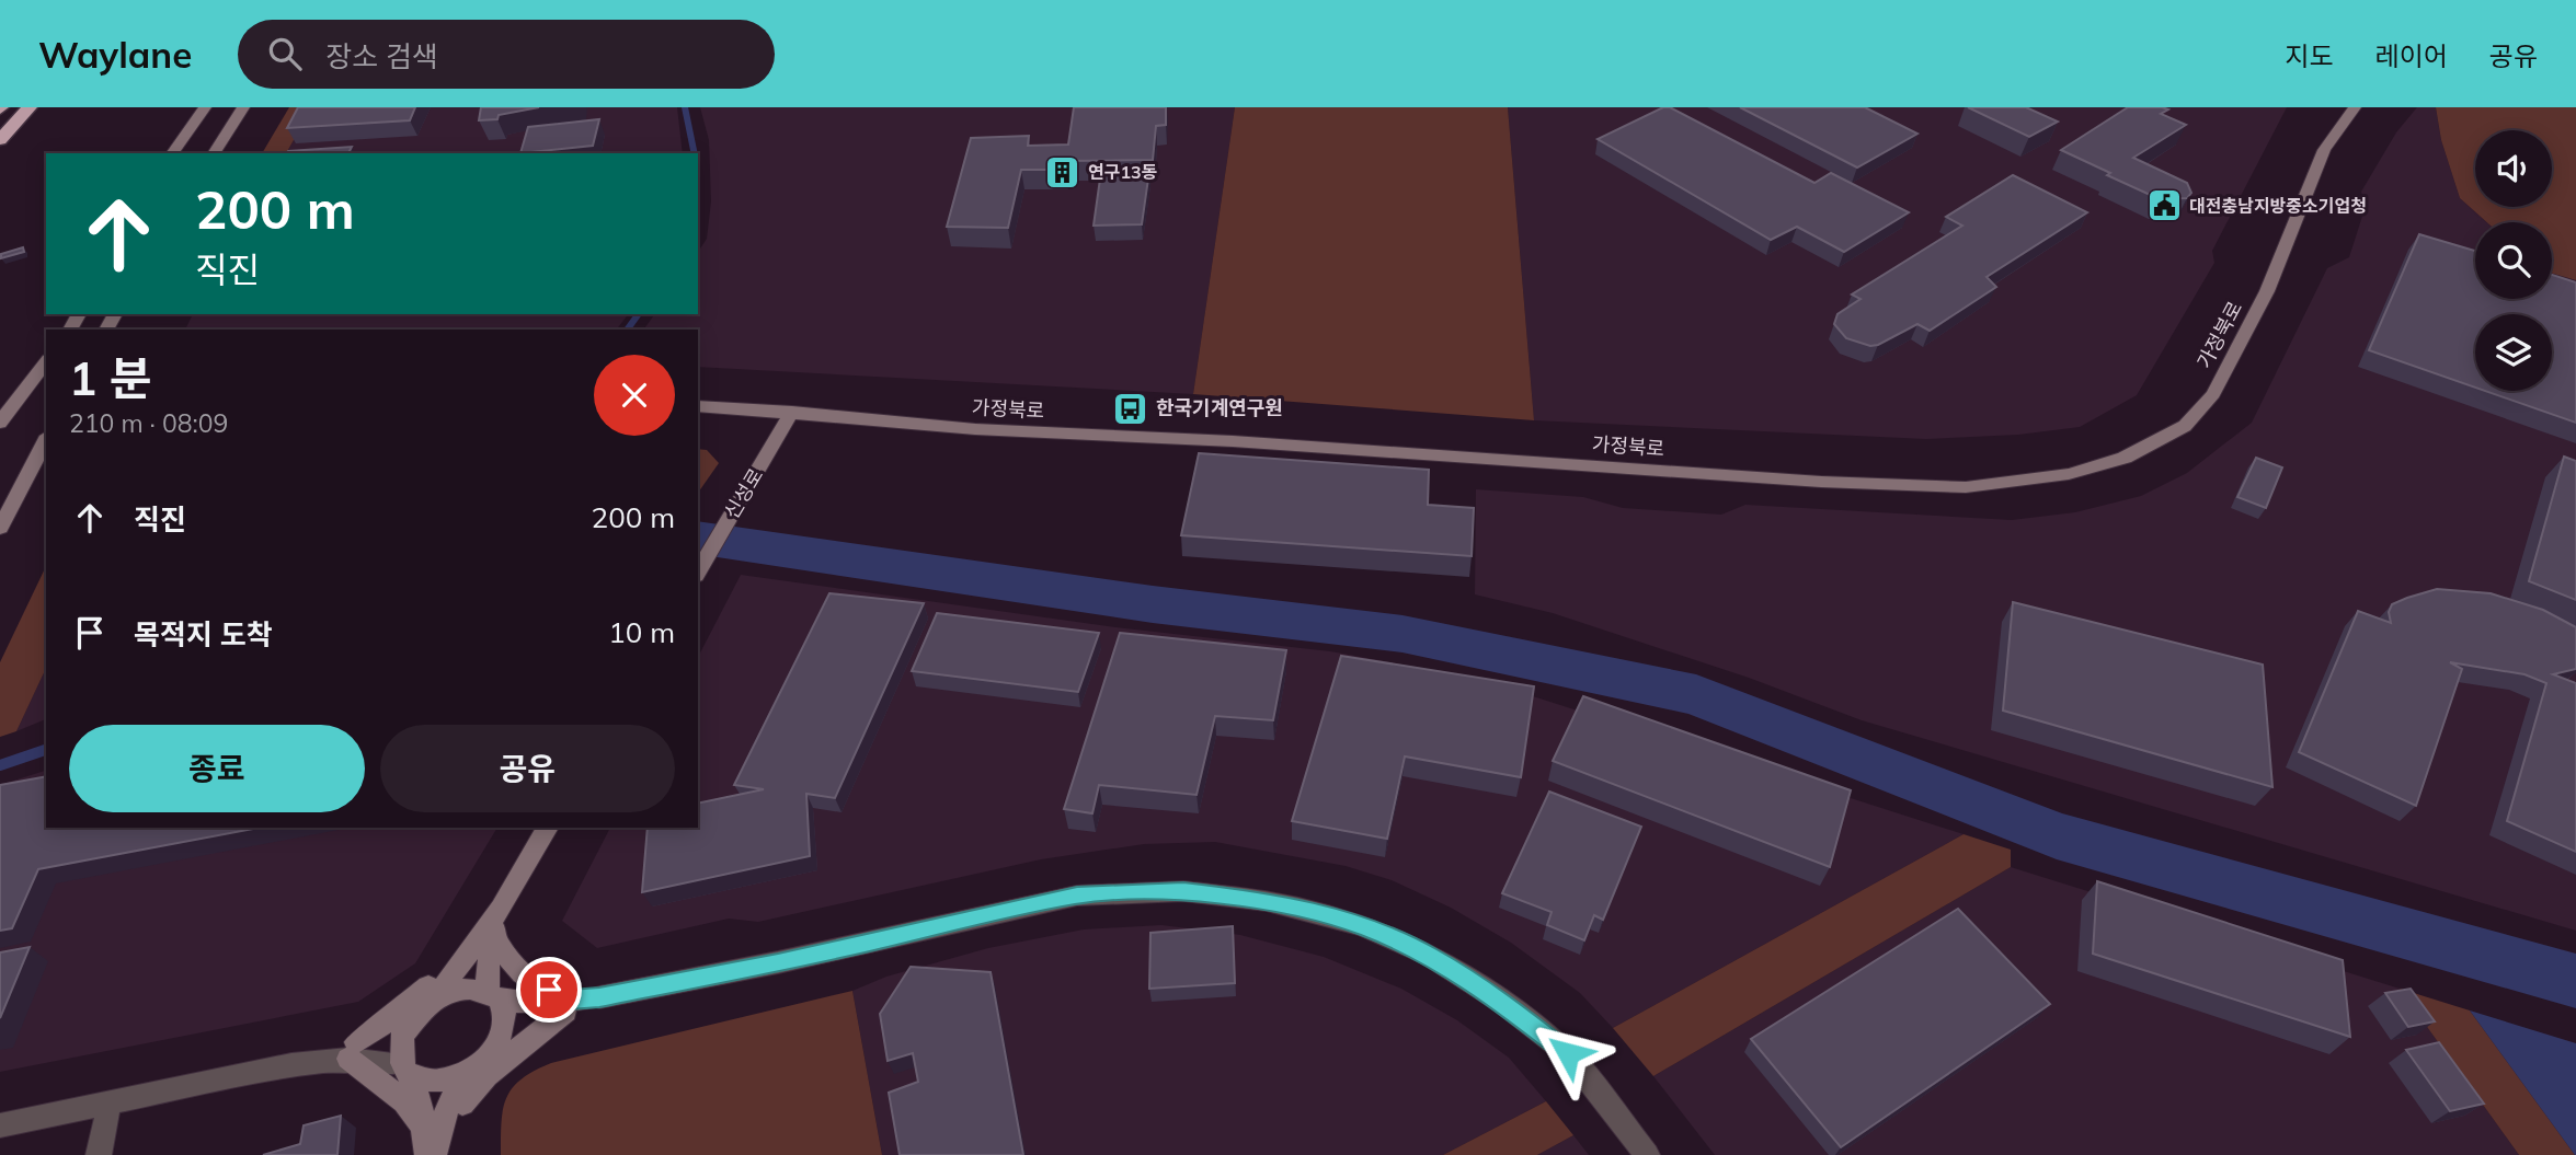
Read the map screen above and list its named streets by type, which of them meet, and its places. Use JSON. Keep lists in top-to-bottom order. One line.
{"streets":{"main road":["가정북로","신성로"]},"crossings":[["가정북로","신성로"]],"places":{"building":["연구13동"],"public building":["대전충남지방중소기업청"],"bus stop":["한국기계연구원"]},"page":{"header":"Waylane","search":"장소 검색","nav":["지도","레이어","공유"],"turn":["200 m","직진"],"heading":["1 분","210 m · 08:09"],"list":[{"name":"직진","value":"200 m"},{"name":"목적지 도착","value":"10 m"}],"buttons":["종료","공유"]}}
